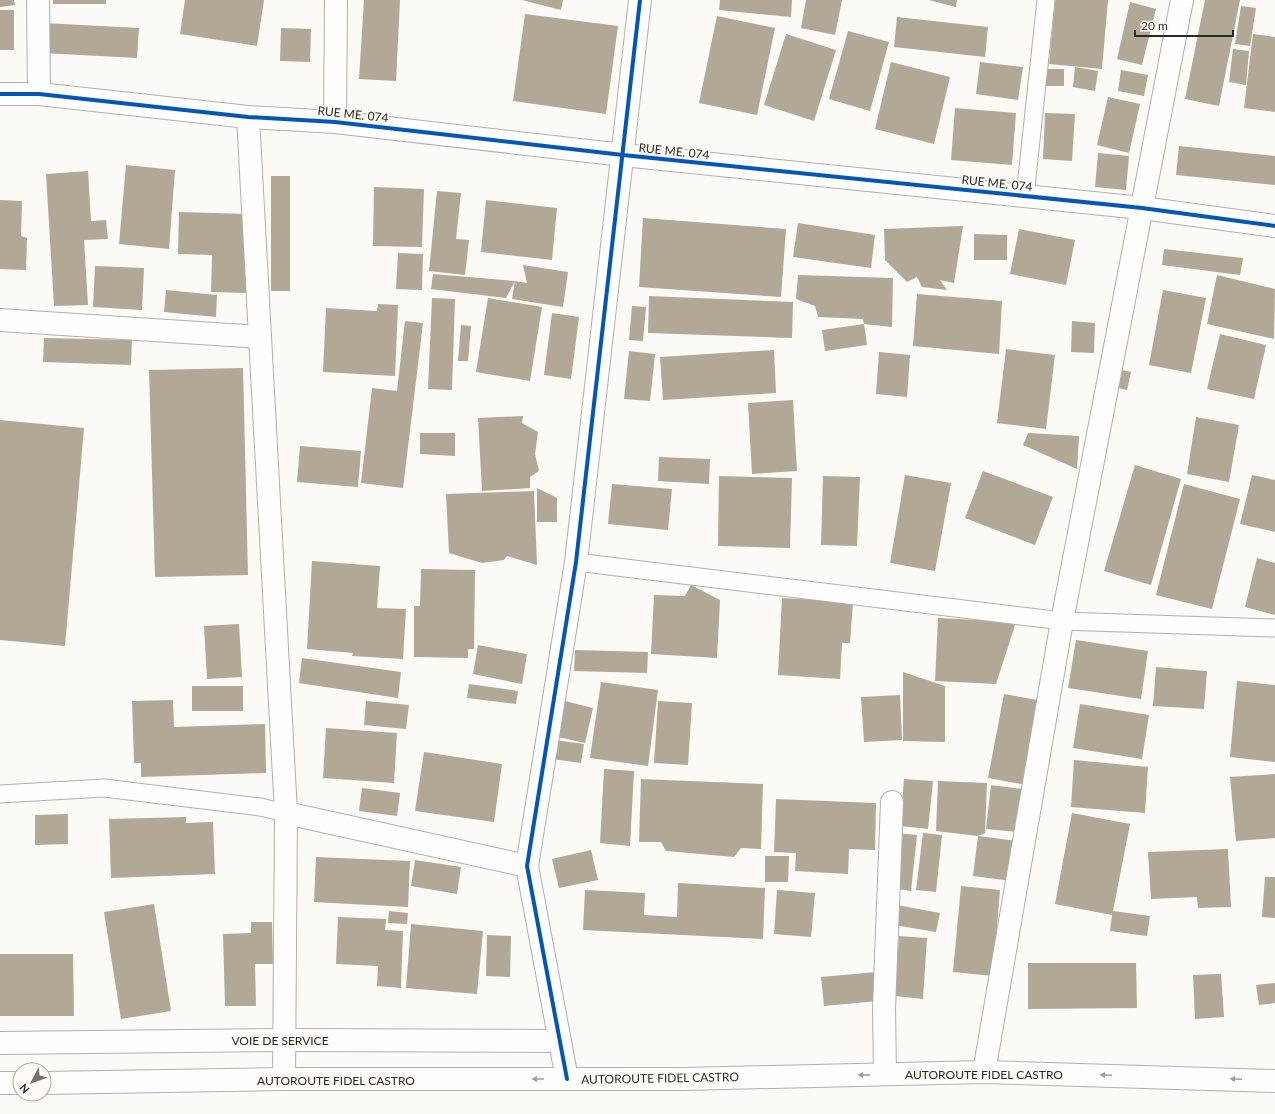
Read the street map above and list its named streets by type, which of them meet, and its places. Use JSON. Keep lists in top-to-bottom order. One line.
{"streets":{"main road":["RUE ME. 074","VOIE DE SERVICE","AUTOROUTE FIDEL CASTRO"]},"one_way":["AUTOROUTE FIDEL CASTRO"],"scale_bar":"20 m","north":"bottom left"}
